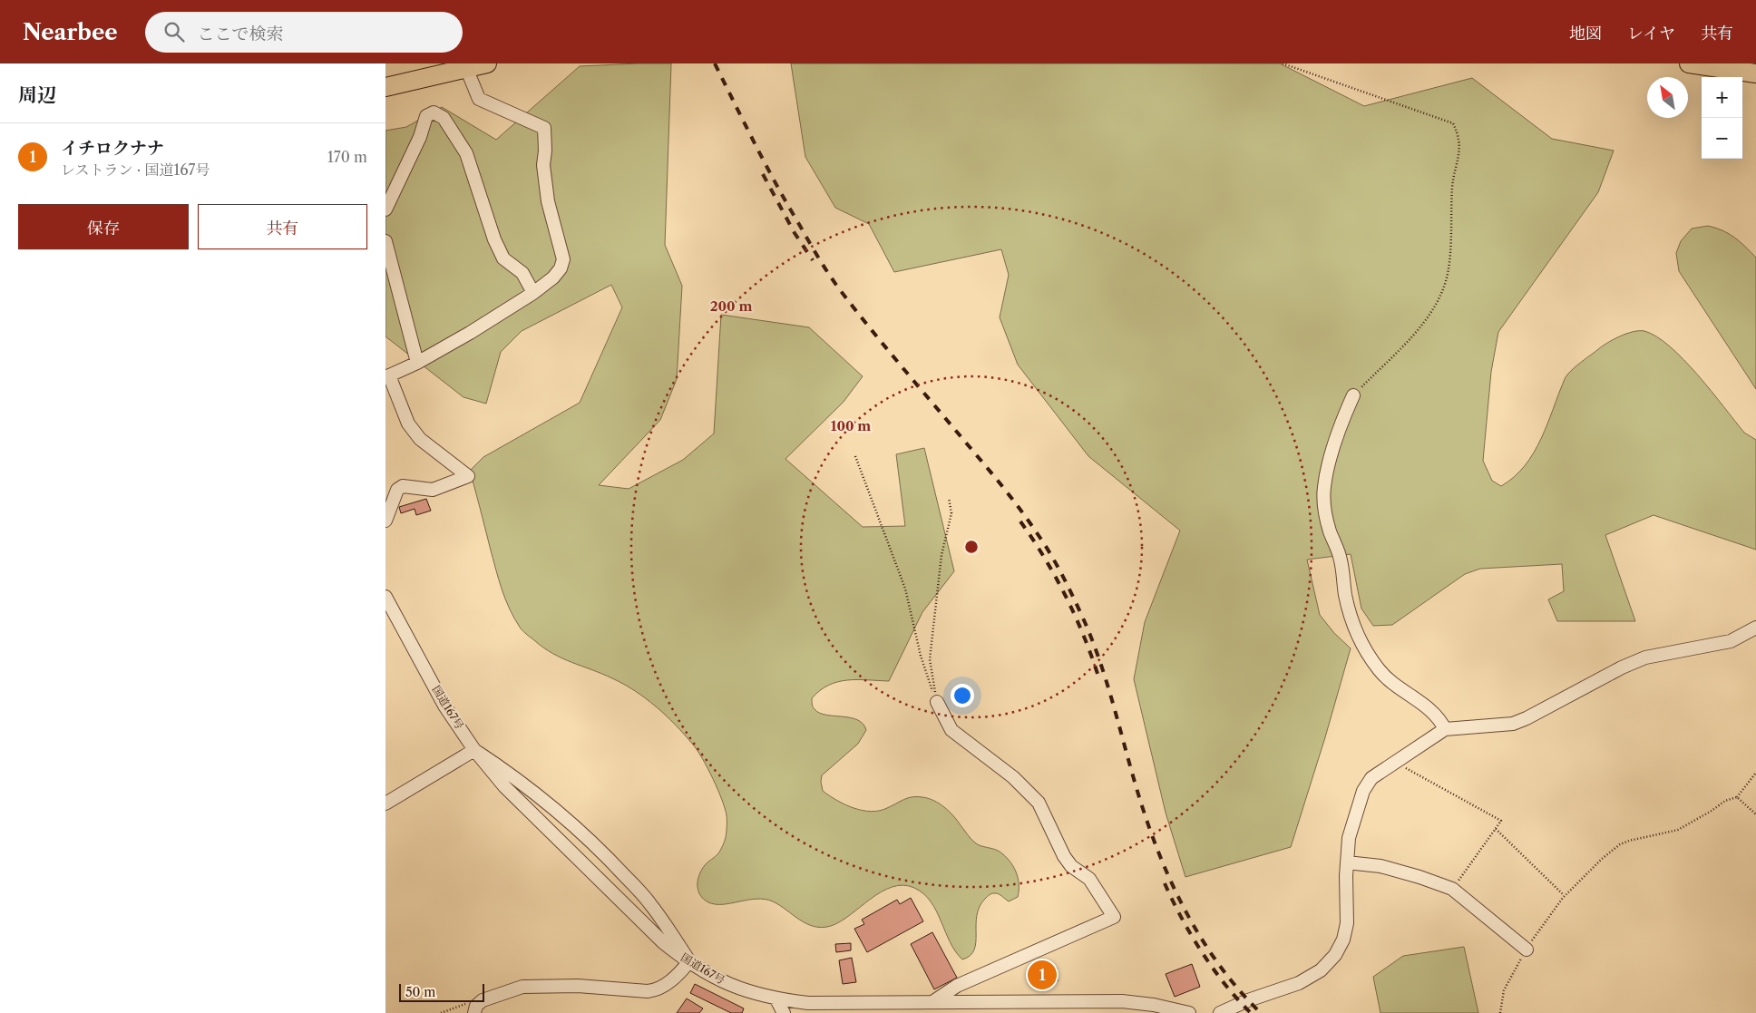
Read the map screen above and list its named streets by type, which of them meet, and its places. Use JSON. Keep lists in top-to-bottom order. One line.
{"streets":{"street":["国道167号"]},"scale_bar":"50 m","north":"top left","page":{"header":"Nearbee","search":"ここで検索","nav":["地図","レイヤ","共有"],"heading":"周辺","map_buttons":["+","−"],"list":[{"mark":"1","name":"イチロクナナ","note":"レストラン · 国道167号","value":"170 m"}],"buttons":["保存","共有"],"pins":"1","scale":"50 m"},"rings":["200 m","100 m"]}
